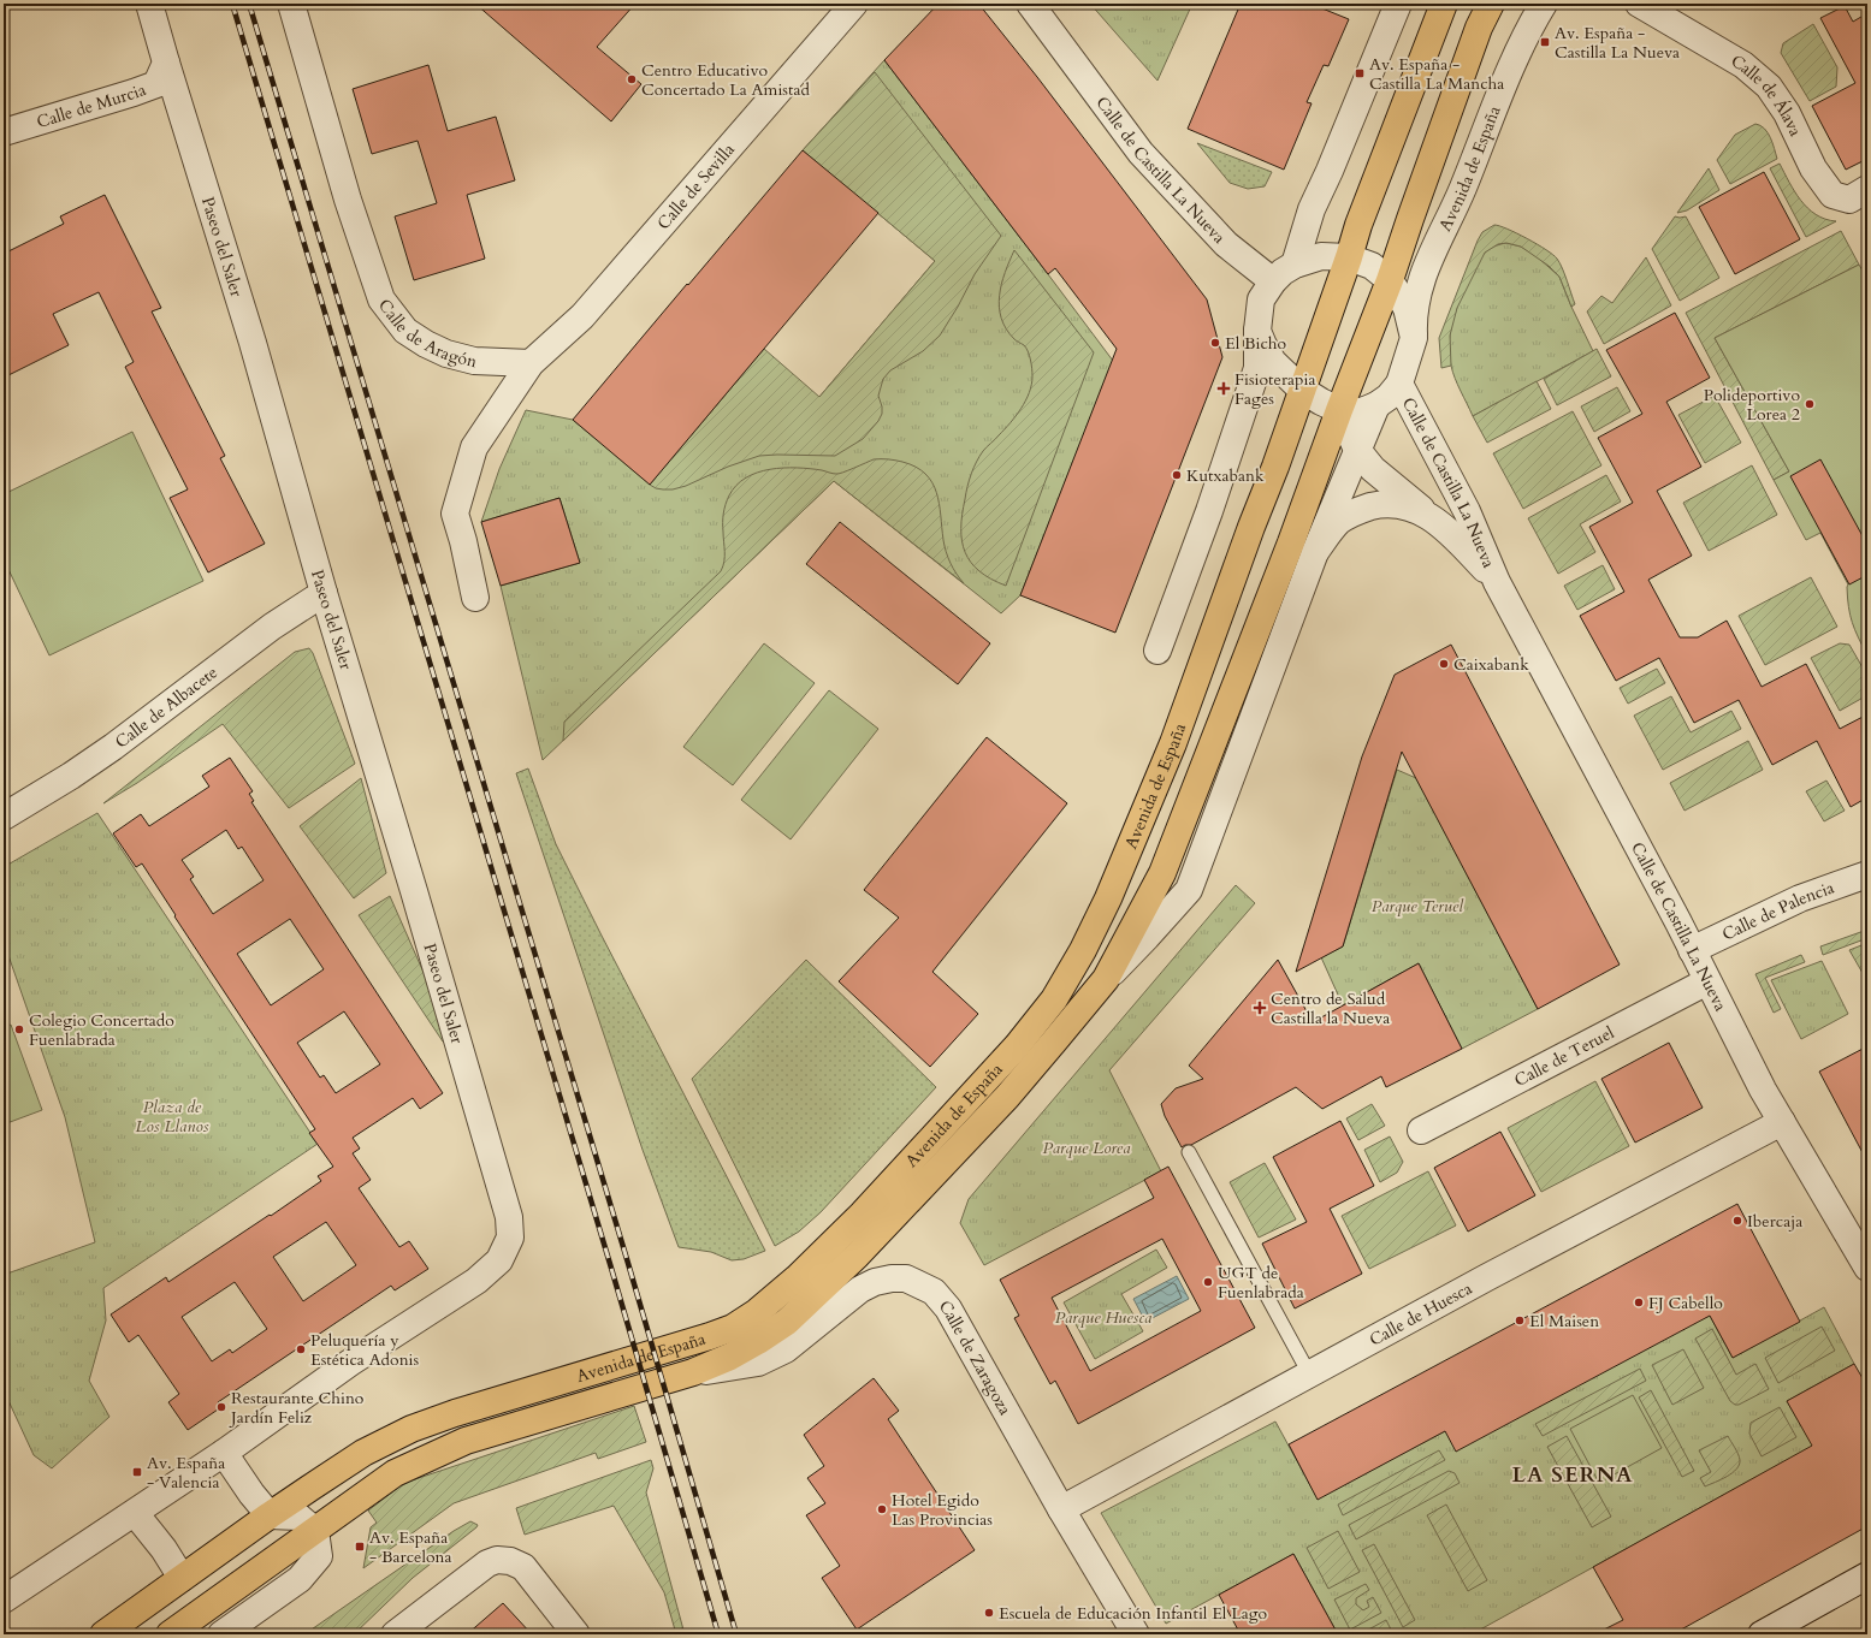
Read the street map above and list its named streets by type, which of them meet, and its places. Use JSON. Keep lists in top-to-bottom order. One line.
{"streets":{"main road":["Avenida de España"],"street":["Calle de Álava","Calle de Murcia","Calle de Castilla La Nueva","Calle de Sevilla","Paseo del Saler","Calle de Aragón","Calle de Albacete","Calle de Palencia","Calle de Teruel","Calle de Huesca","Calle de Zaragoza"]},"crossings":[["Calle de Murcia","Paseo del Saler"],["Calle de Castilla La Nueva","Avenida de España"],["Calle de Castilla La Nueva","Calle de Palencia"],["Calle de Castilla La Nueva","Calle de Teruel"],["Calle de Castilla La Nueva","Calle de Huesca"],["Avenida de España","Calle de Zaragoza"],["Calle de Sevilla","Calle de Aragón"],["Paseo del Saler","Calle de Albacete"],["Calle de Huesca","Calle de Zaragoza"]],"districts":["LA SERNA"],"parks":["Parque Teruel","Plaza de Los Llanos","Parque Lorea","Parque Huesca"],"places":{"transit":["Av. España - Castilla La Nueva","Av. España - Castilla La Mancha","Av. España - Valencia","Av. España - Barcelona"],"other":["Centro Educativo Concertado La Amistad","El Bicho","Polideportivo Lorea 2","Kutxabank","Caixabank","Colegio Concertado Fuenlabrada","Ibercaja","UGT de Fuenlabrada","FJ Cabello","El Maisen","Peluquería y Estética Adonis","Restaurante Chino Jardín Feliz","Hotel Egido Las Provincias","Escuela de Educación Infantil El Lago"],"health":["Fisioterapia Fages","Centro de Salud Castilla la Nueva"]}}
